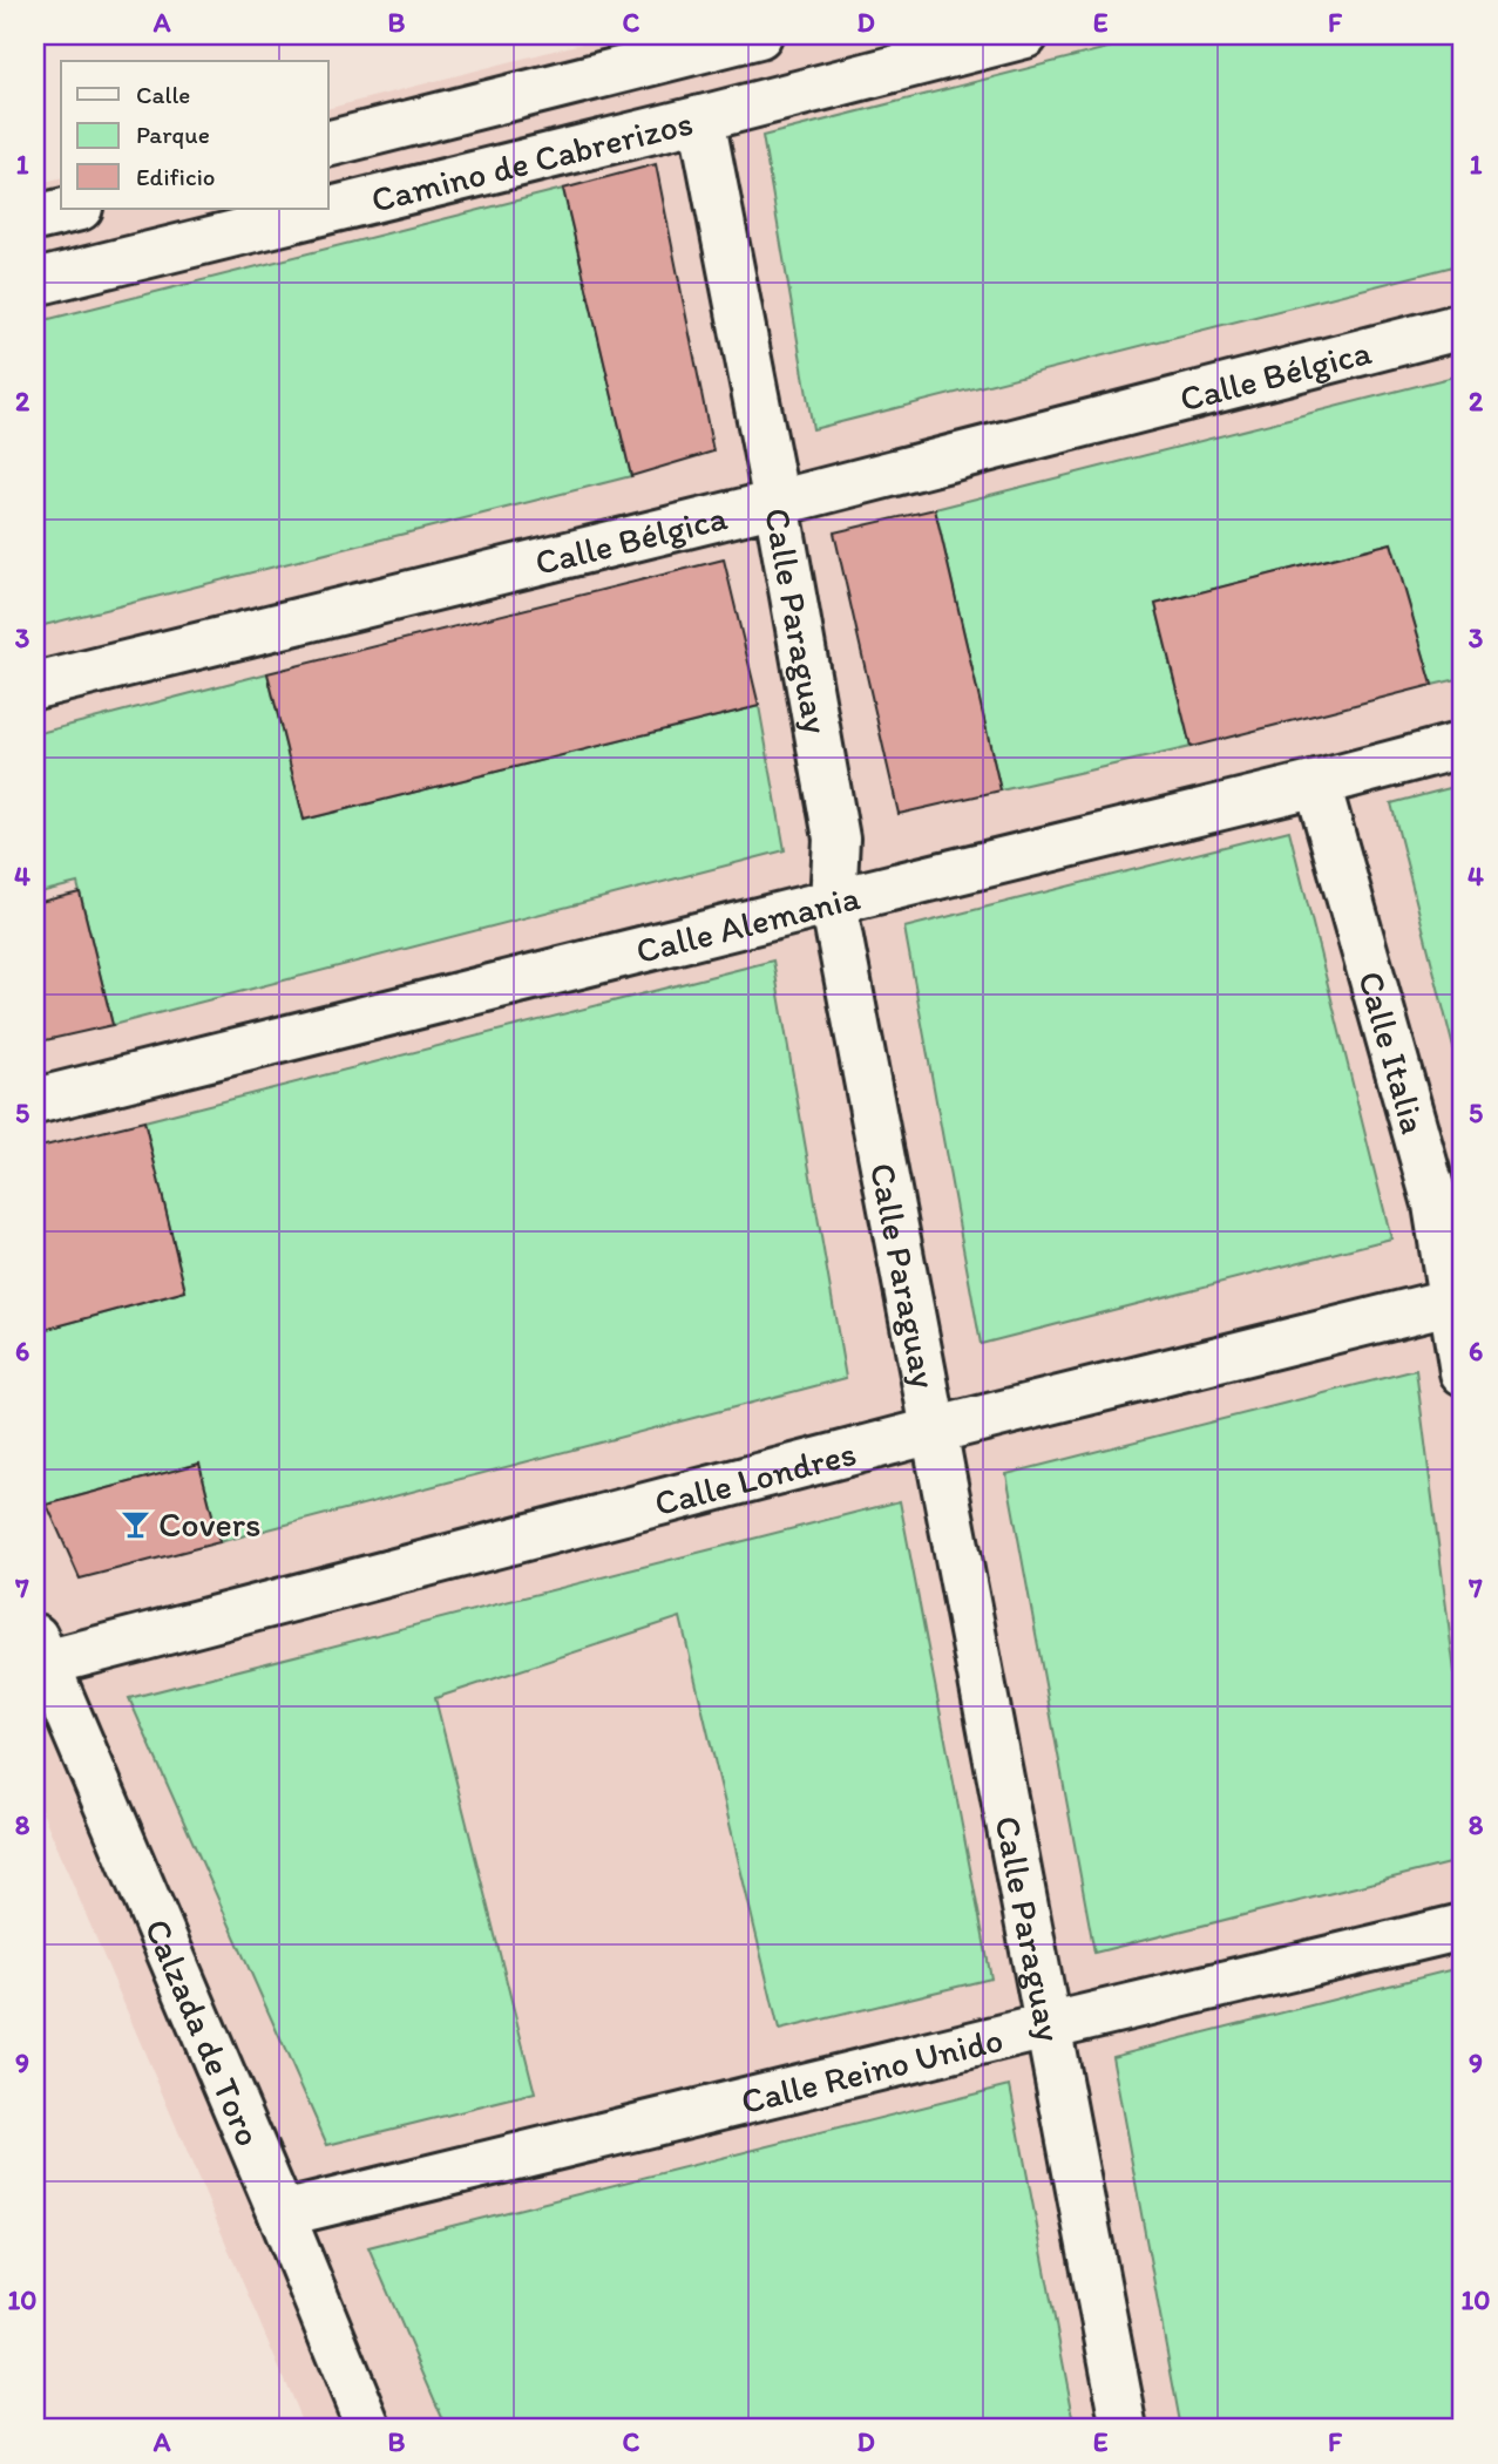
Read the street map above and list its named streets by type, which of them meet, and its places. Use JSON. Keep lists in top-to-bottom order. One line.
{"streets":{"street":["Camino de Cabrerizos","Calle Bélgica","Calle Paraguay","Calle Alemania","Calle Italia","Calle Londres","Calzada de Toro","Calle Reino Unido"]},"crossings":[["Camino de Cabrerizos","Calle Paraguay"],["Calle Bélgica","Calle Paraguay"],["Calle Paraguay","Calle Alemania"],["Calle Paraguay","Calle Londres"],["Calle Paraguay","Calle Reino Unido"],["Calle Alemania","Calle Italia"],["Calle Italia","Calle Londres"],["Calle Londres","Calzada de Toro"],["Calzada de Toro","Calle Reino Unido"]],"places":{"bar":["Covers"]},"legend":["Calle","Parque","Edificio"],"grid":{"columns":["A","B","C","D","E","F"],"rows":["1","2","3","4","5","6","7","8","9","10"]}}
